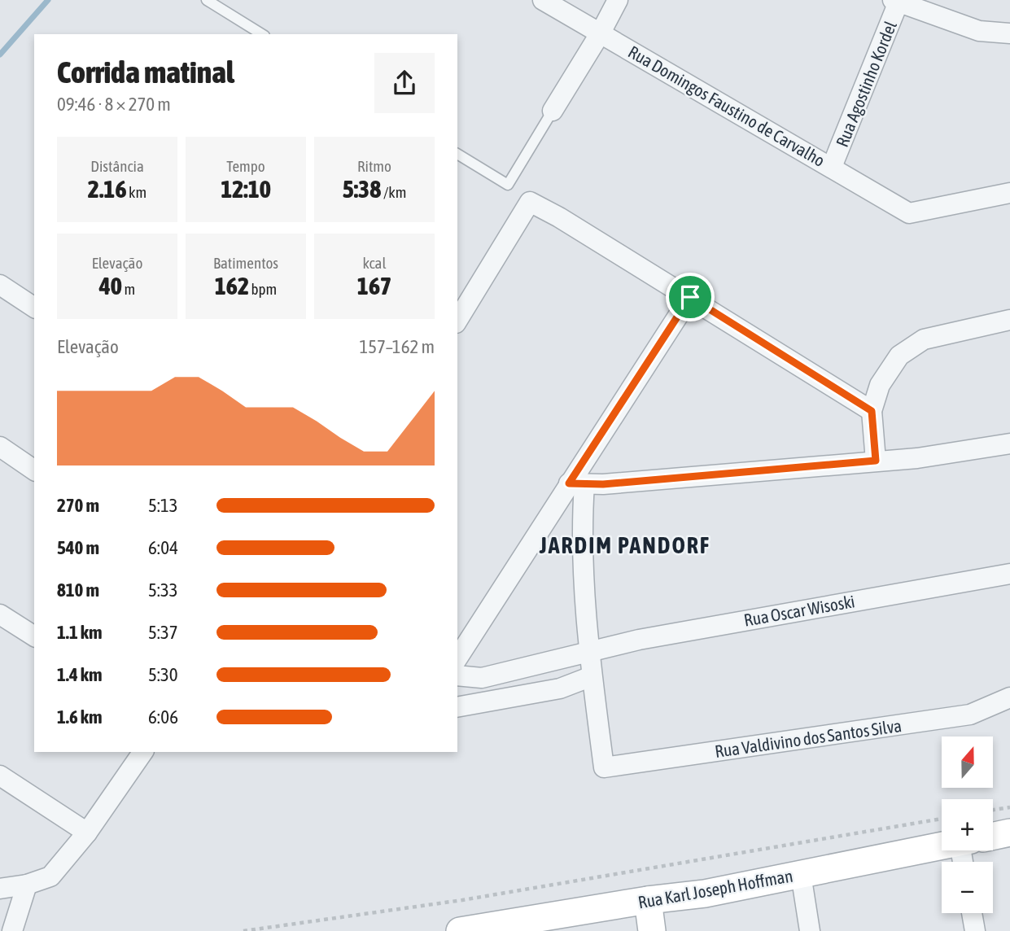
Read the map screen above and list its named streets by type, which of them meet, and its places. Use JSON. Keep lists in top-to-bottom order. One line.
{"streets":{"street":["Rua Agostinho Kordel","Rua Domingos Faustino de Carvalho","Rua Oscar Wisoski","Rua Valdivino dos Santos Silva","Rua Karl Joseph Hoffman"]},"crossings":[["Rua Agostinho Kordel","Rua Domingos Faustino de Carvalho"]],"districts":["JARDIM PANDORF"],"north":"top","page":{"heading":["Corrida matinal","09:46 · 8 × 270 m"],"stats":[["Distância","2.16 km"],["Tempo","12:10"],["Ritmo","5:38 /km"],["Elevação","40 m"],["Batimentos","162 bpm"],["kcal","167"]],"chart":["Elevação","157–162 m"],"list":[{"name":"270 m","note":"5:13"},{"name":"540 m","note":"6:04"},{"name":"810 m","note":"5:33"},{"name":"1.1 km","note":"5:37"},{"name":"1.4 km","note":"5:30"},{"name":"1.6 km","note":"6:06"}],"map_buttons":["+","−"]}}
